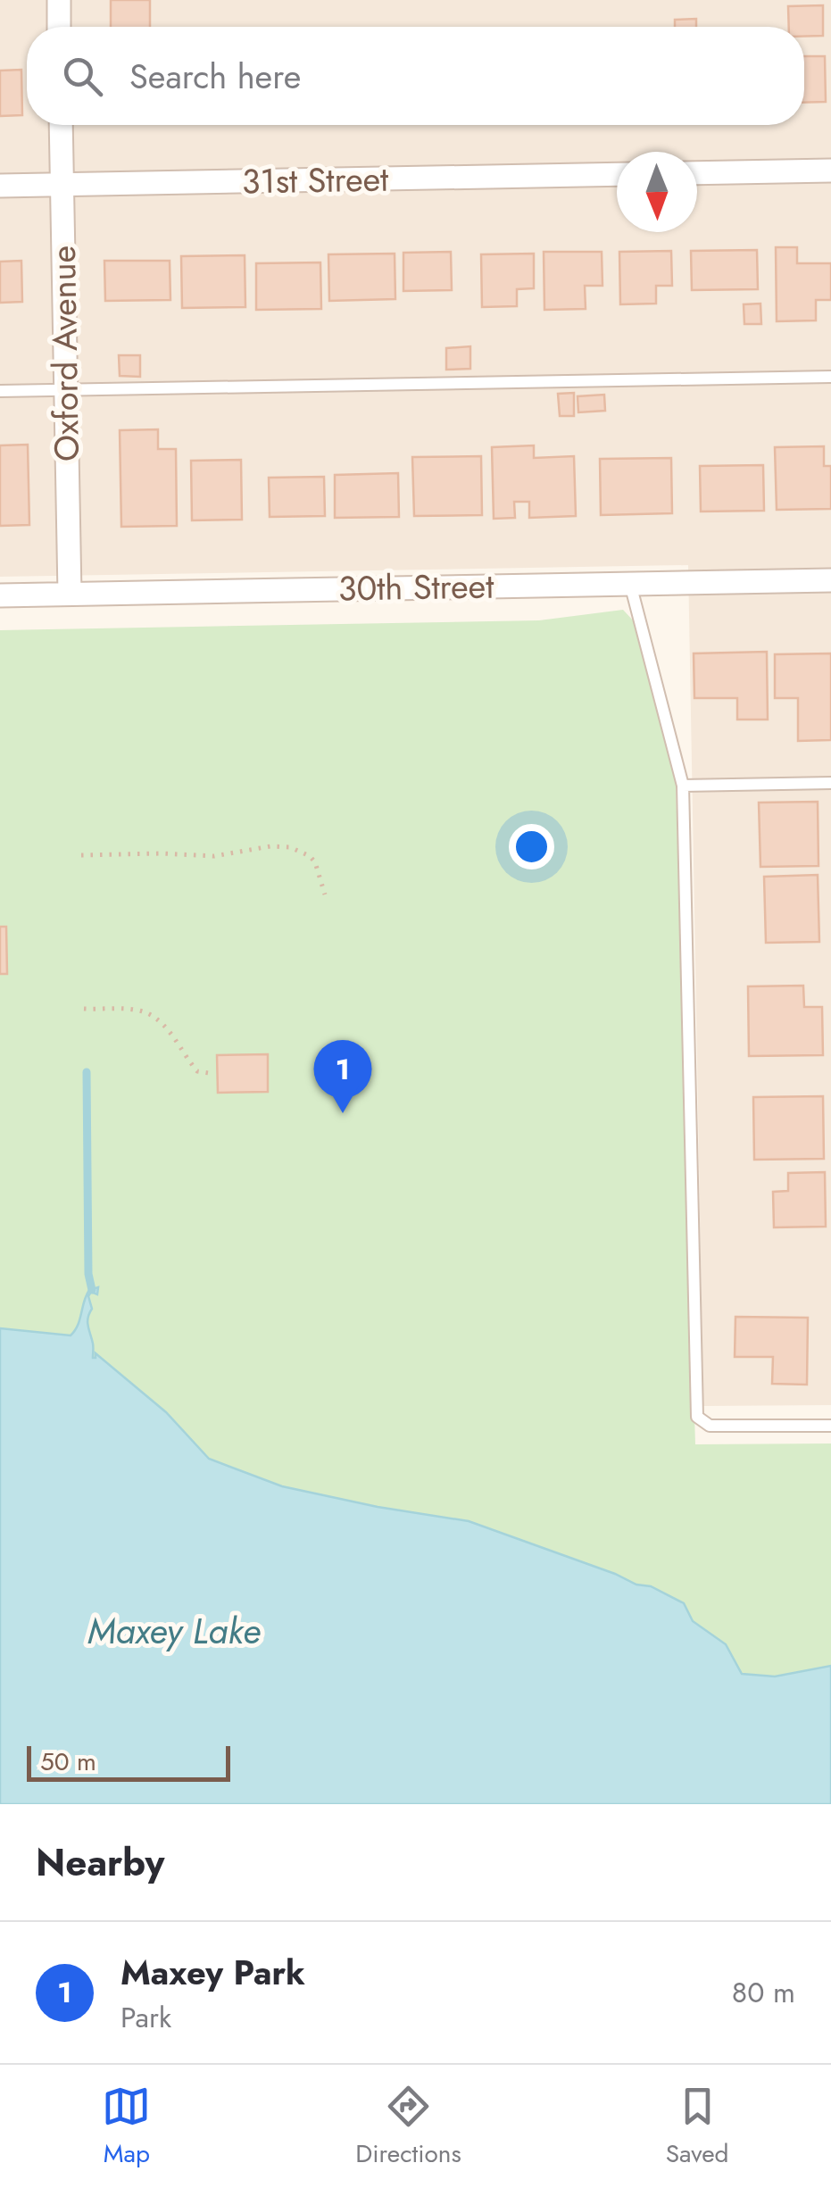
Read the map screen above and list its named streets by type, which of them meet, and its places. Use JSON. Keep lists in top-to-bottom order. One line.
{"streets":{"street":["31st Street","Oxford Avenue","30th Street"]},"crossings":[["31st Street","Oxford Avenue"],["Oxford Avenue","30th Street"]],"water":["Maxey Lake"],"scale_bar":"50 m","north":"bottom","page":{"search":"Search here","pins":"1","scale":"50 m","heading":"Nearby","list":[{"mark":"1","name":"Maxey Park","note":"Park","value":"80 m"}],"nav":["Map","Directions","Saved"]}}
